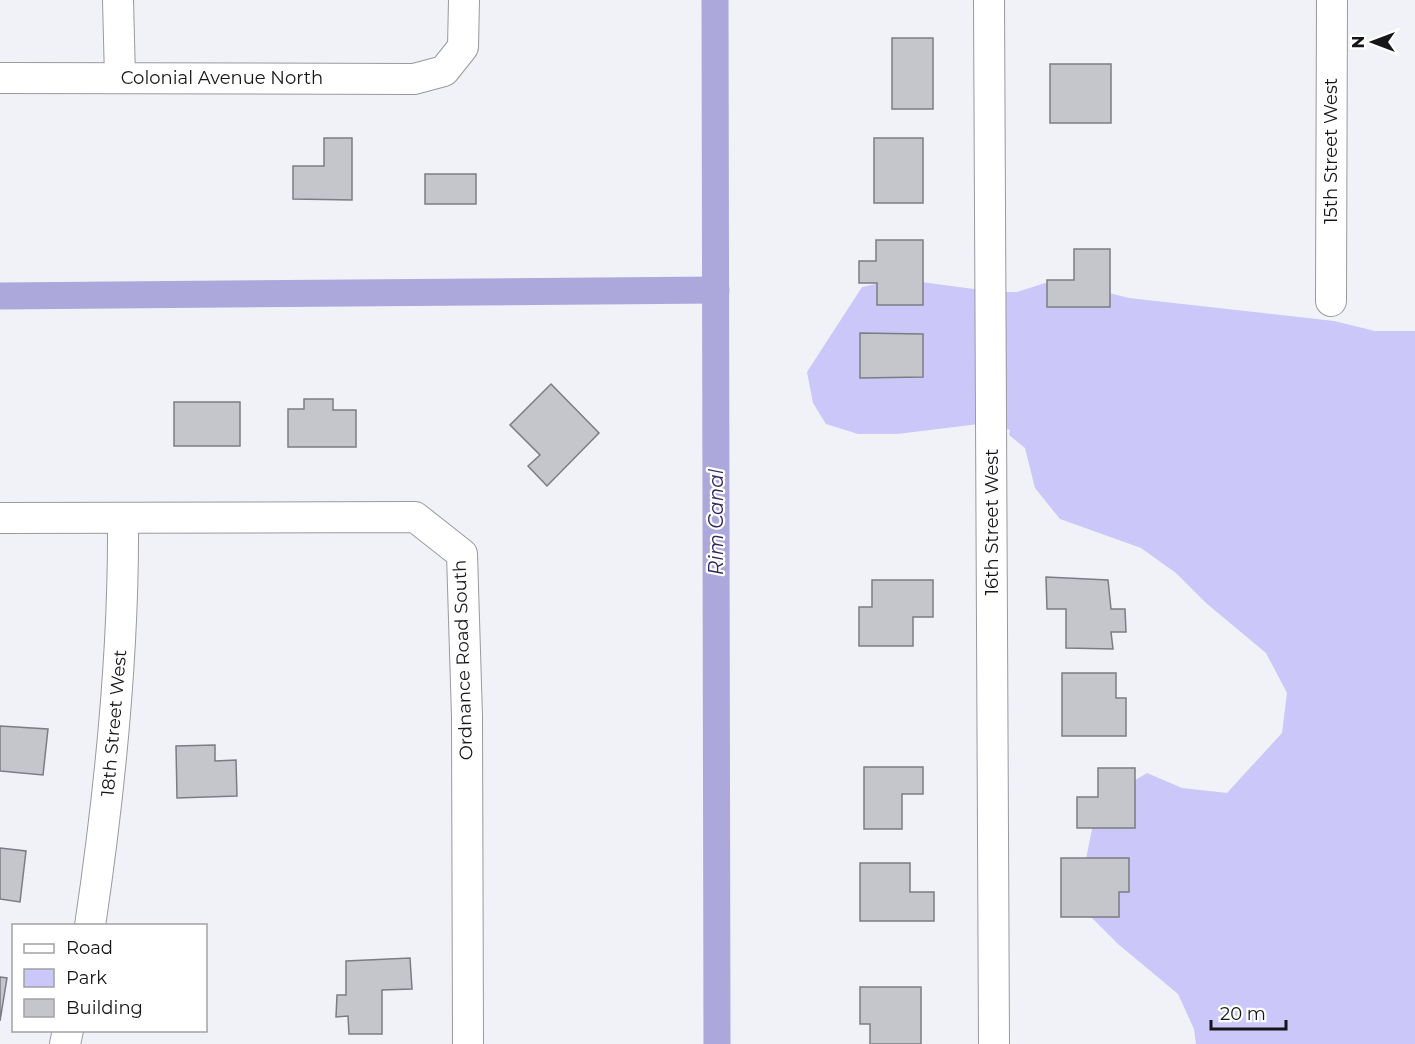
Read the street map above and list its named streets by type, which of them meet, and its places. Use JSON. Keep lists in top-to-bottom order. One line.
{"streets":{"street":["Colonial Avenue North","15th Street West","16th Street West","Ordnance Road South","18th Street West"]},"crossings":[["Ordnance Road South","18th Street West"]],"water":["Rim Canal"],"legend":["Road","Park","Building"],"scale_bar":"20 m","north":"left"}
